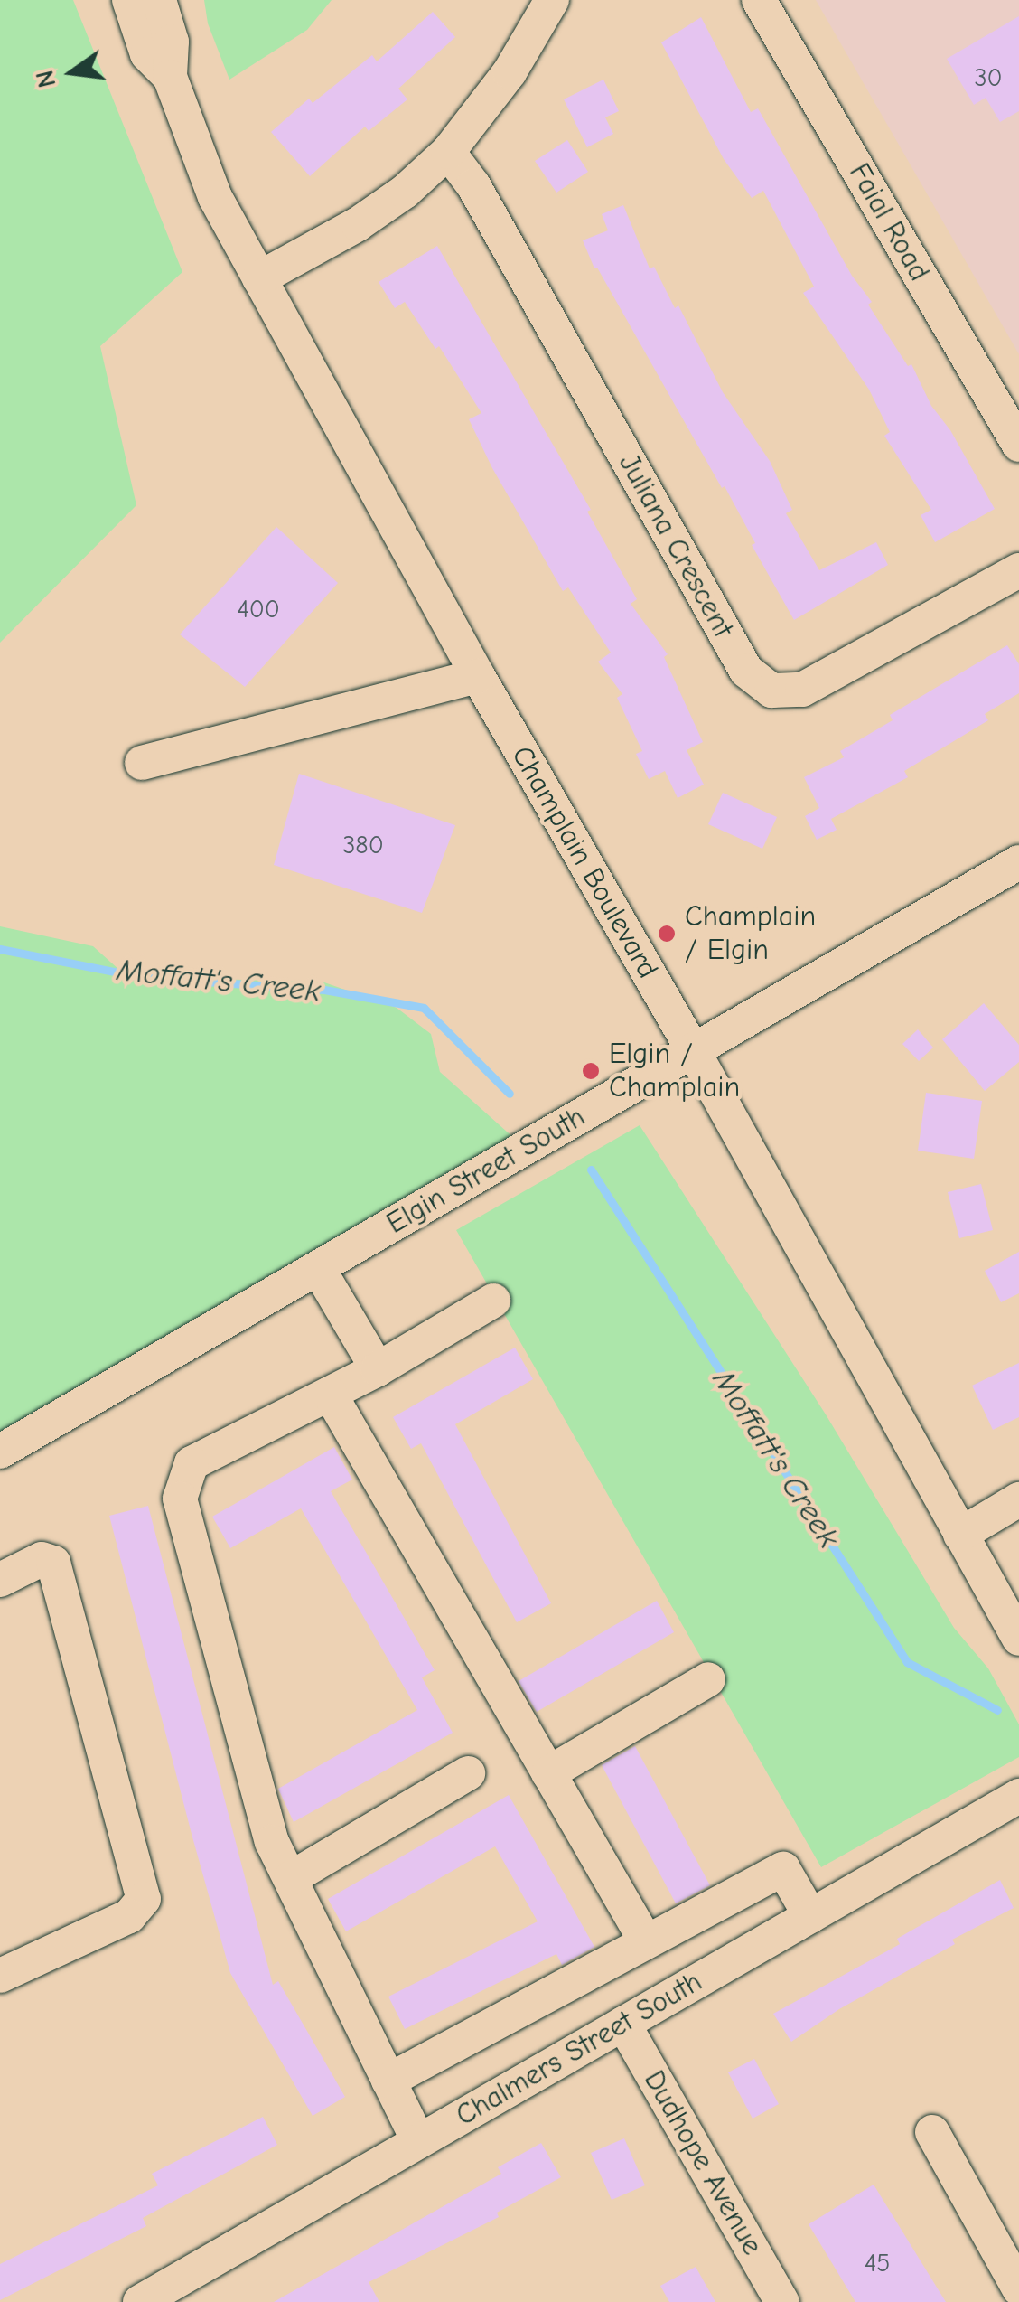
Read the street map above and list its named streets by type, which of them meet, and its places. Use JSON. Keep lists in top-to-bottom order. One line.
{"streets":{"street":["Faial Road","Juliana Crescent","Champlain Boulevard","Elgin Street South","Chalmers Street South","Dudhope Avenue"]},"crossings":[["Champlain Boulevard","Elgin Street South"],["Chalmers Street South","Dudhope Avenue"]],"water":["Moffatt's Creek"],"places":["Champlain / Elgin","Elgin / Champlain"],"house_numbers":["30","400","380","45"],"north":"left"}
